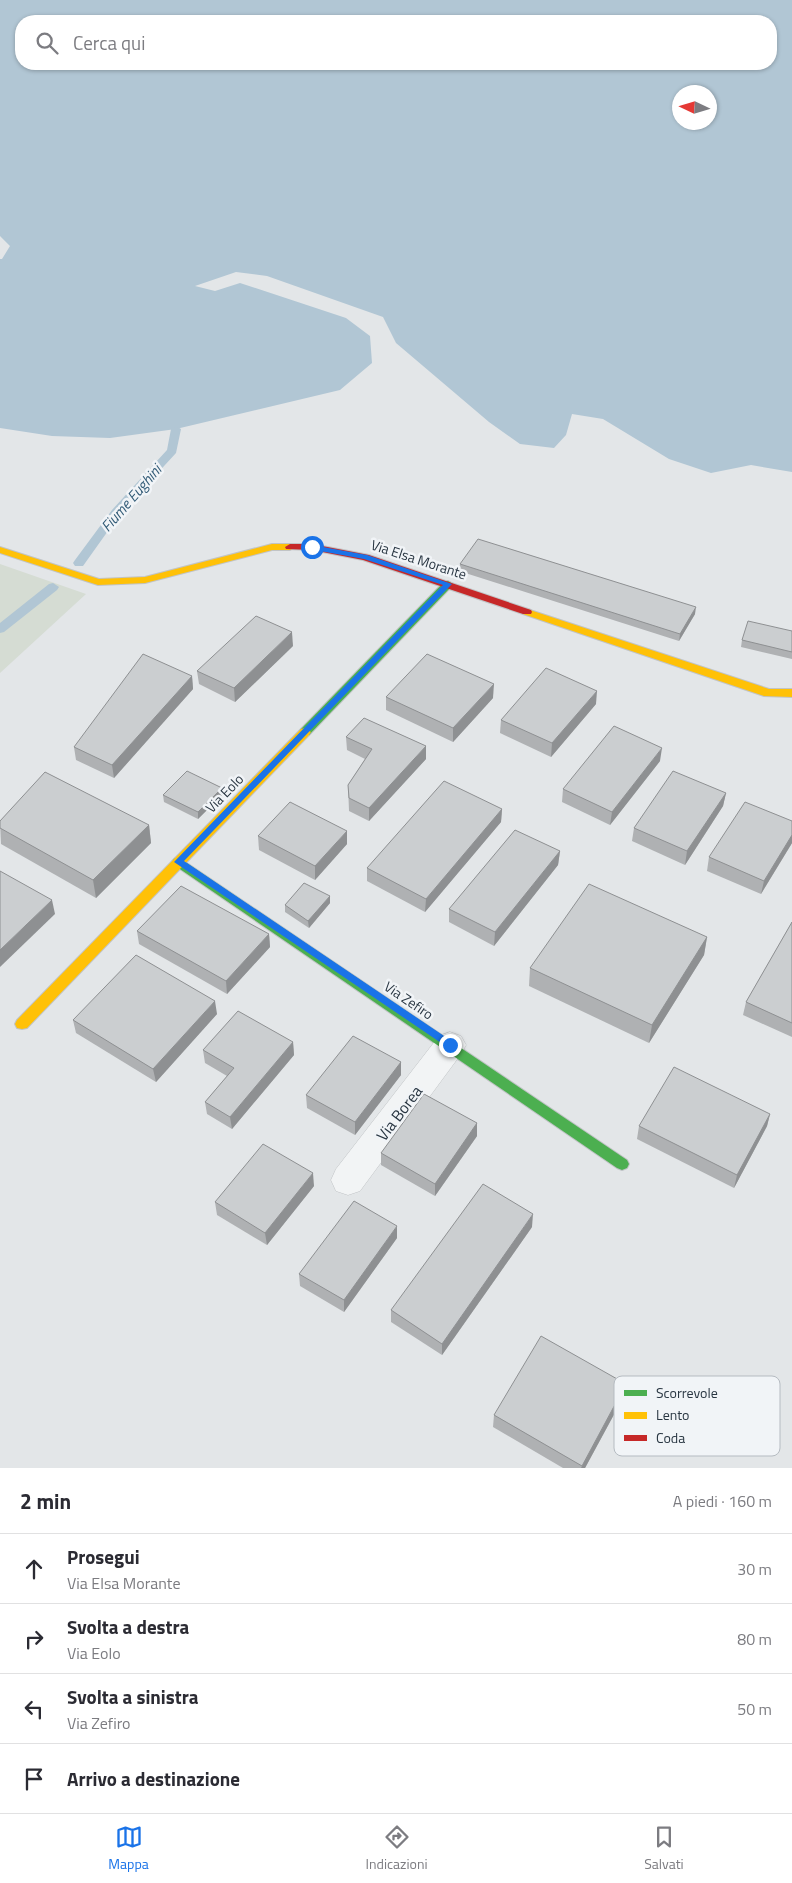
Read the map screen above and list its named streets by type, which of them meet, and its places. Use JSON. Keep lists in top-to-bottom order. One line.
{"streets":{"street":["Via Elsa Morante","Via Eolo","Via Zefiro","Via Borea"]},"crossings":[["Via Elsa Morante","Via Eolo"],["Via Eolo","Via Zefiro"],["Via Zefiro","Via Borea"]],"water":["Fiume Eughini"],"legend":["Scorrevole","Lento","Coda"],"north":"left","page":{"search":"Cerca qui","heading":["2 min","A piedi · 160 m"],"list":[["Prosegui","Via Elsa Morante","30 m"],["Svolta a destra","Via Eolo","80 m"],["Svolta a sinistra","Via Zefiro","50 m"],"Arrivo a destinazione"],"nav":["Mappa","Indicazioni","Salvati"]}}
